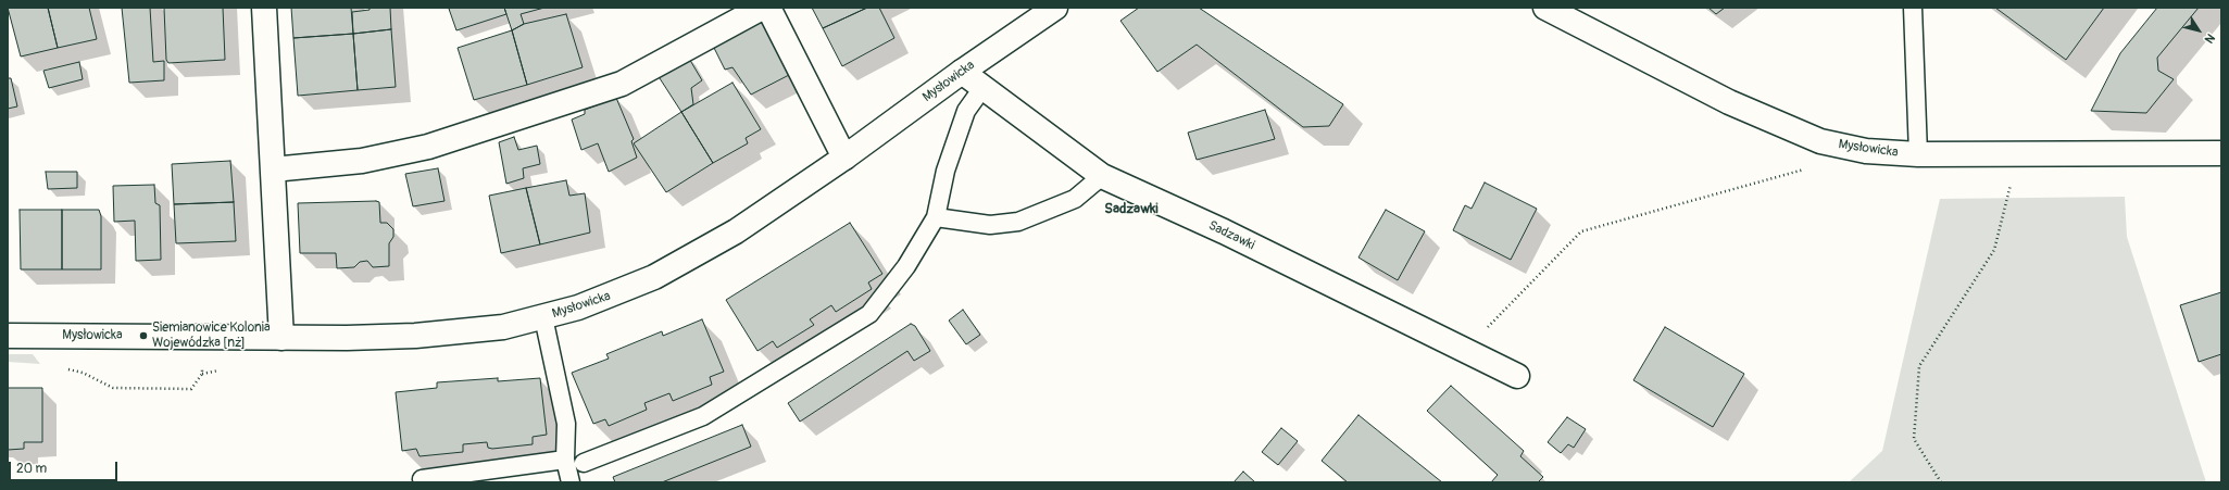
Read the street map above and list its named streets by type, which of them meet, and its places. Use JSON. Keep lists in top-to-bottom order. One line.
{"streets":{"street":["Mysłowicka","Sadzawki"]},"crossings":[["Mysłowicka","Sadzawki"]],"districts":["Sadzawki"],"places":["Siemianowice Kolonia Wojewódzka [nż]"],"scale_bar":"20 m","north":"bottom right"}
